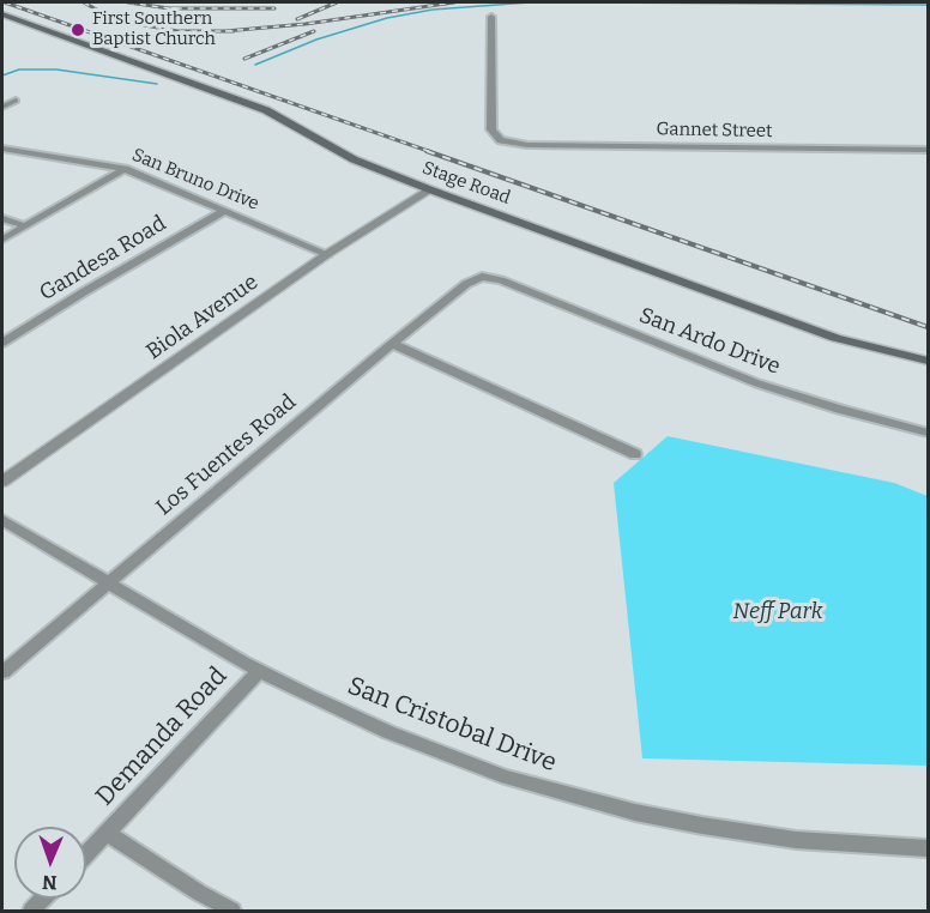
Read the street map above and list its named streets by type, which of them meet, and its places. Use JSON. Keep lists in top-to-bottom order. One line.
{"streets":{"main road":["Stage Road"],"street":["Gannet Street","San Bruno Drive","Gandesa Road","Biola Avenue","San Ardo Drive","Los Fuentes Road","San Cristobal Drive","Demanda Road"]},"crossings":[["San Bruno Drive","Gandesa Road"],["San Bruno Drive","Biola Avenue"],["Stage Road","Biola Avenue"],["San Ardo Drive","Los Fuentes Road"],["Los Fuentes Road","San Cristobal Drive"],["San Cristobal Drive","Demanda Road"]],"parks":["Neff Park"],"places":["First Southern Baptist Church"],"north":"bottom"}
